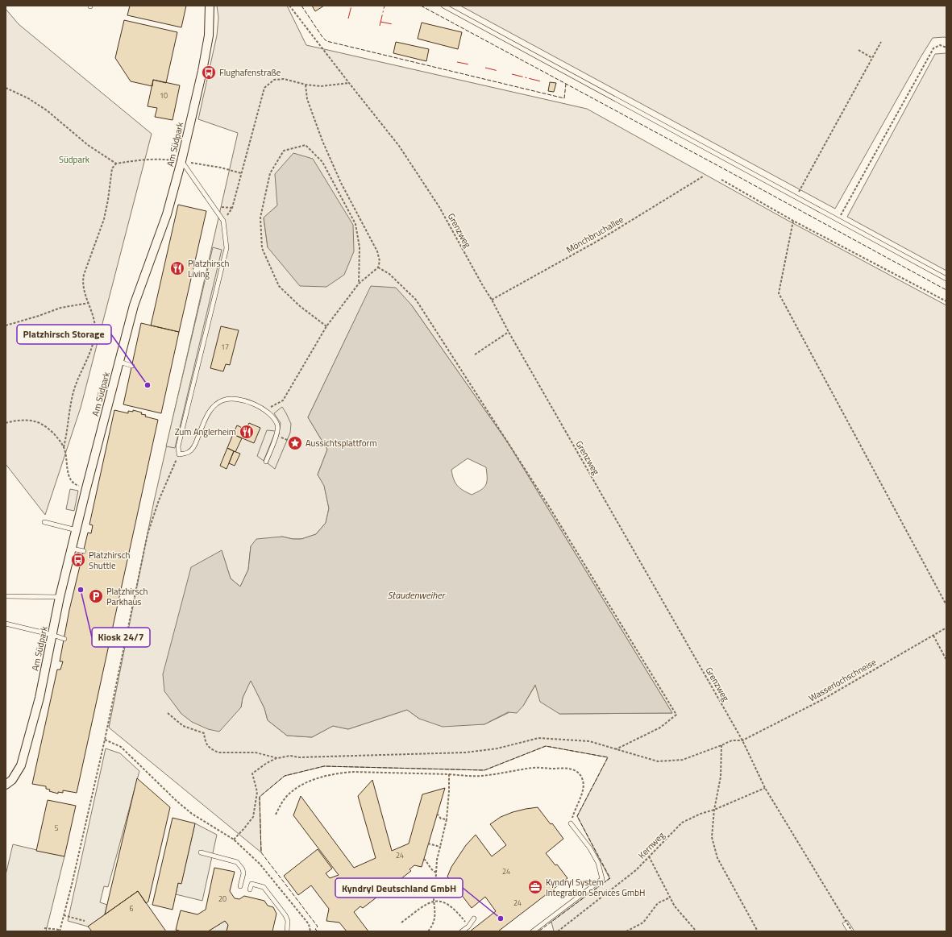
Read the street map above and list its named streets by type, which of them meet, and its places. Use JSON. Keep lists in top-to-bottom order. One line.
{"streets":{"street":["Am Südpark"],"path":["Grenzweg","Mönchbruchallee","Wasserlochschneise","Kernweg"]},"crossings":[["Grenzweg","Mönchbruchallee"],["Grenzweg","Wasserlochschneise"],["Grenzweg","Kernweg"]],"water":["Staudenweiher"],"parks":["Südpark"],"places":{"bus stop":["Flughafenstraße","Platzhirsch Shuttle"],"restaurant":["Platzhirsch Living","Zum Anglerheim"],"other":["Platzhirsch Storage","Kiosk 24/7","Kyndryl Deutschland GmbH"],"place":["Aussichtsplattform"],"parking":["Platzhirsch Parkhaus"],"office":["Kyndryl System Integration Services GmbH"]},"house_numbers":["10","17","5","24","24","20","24","6"]}
